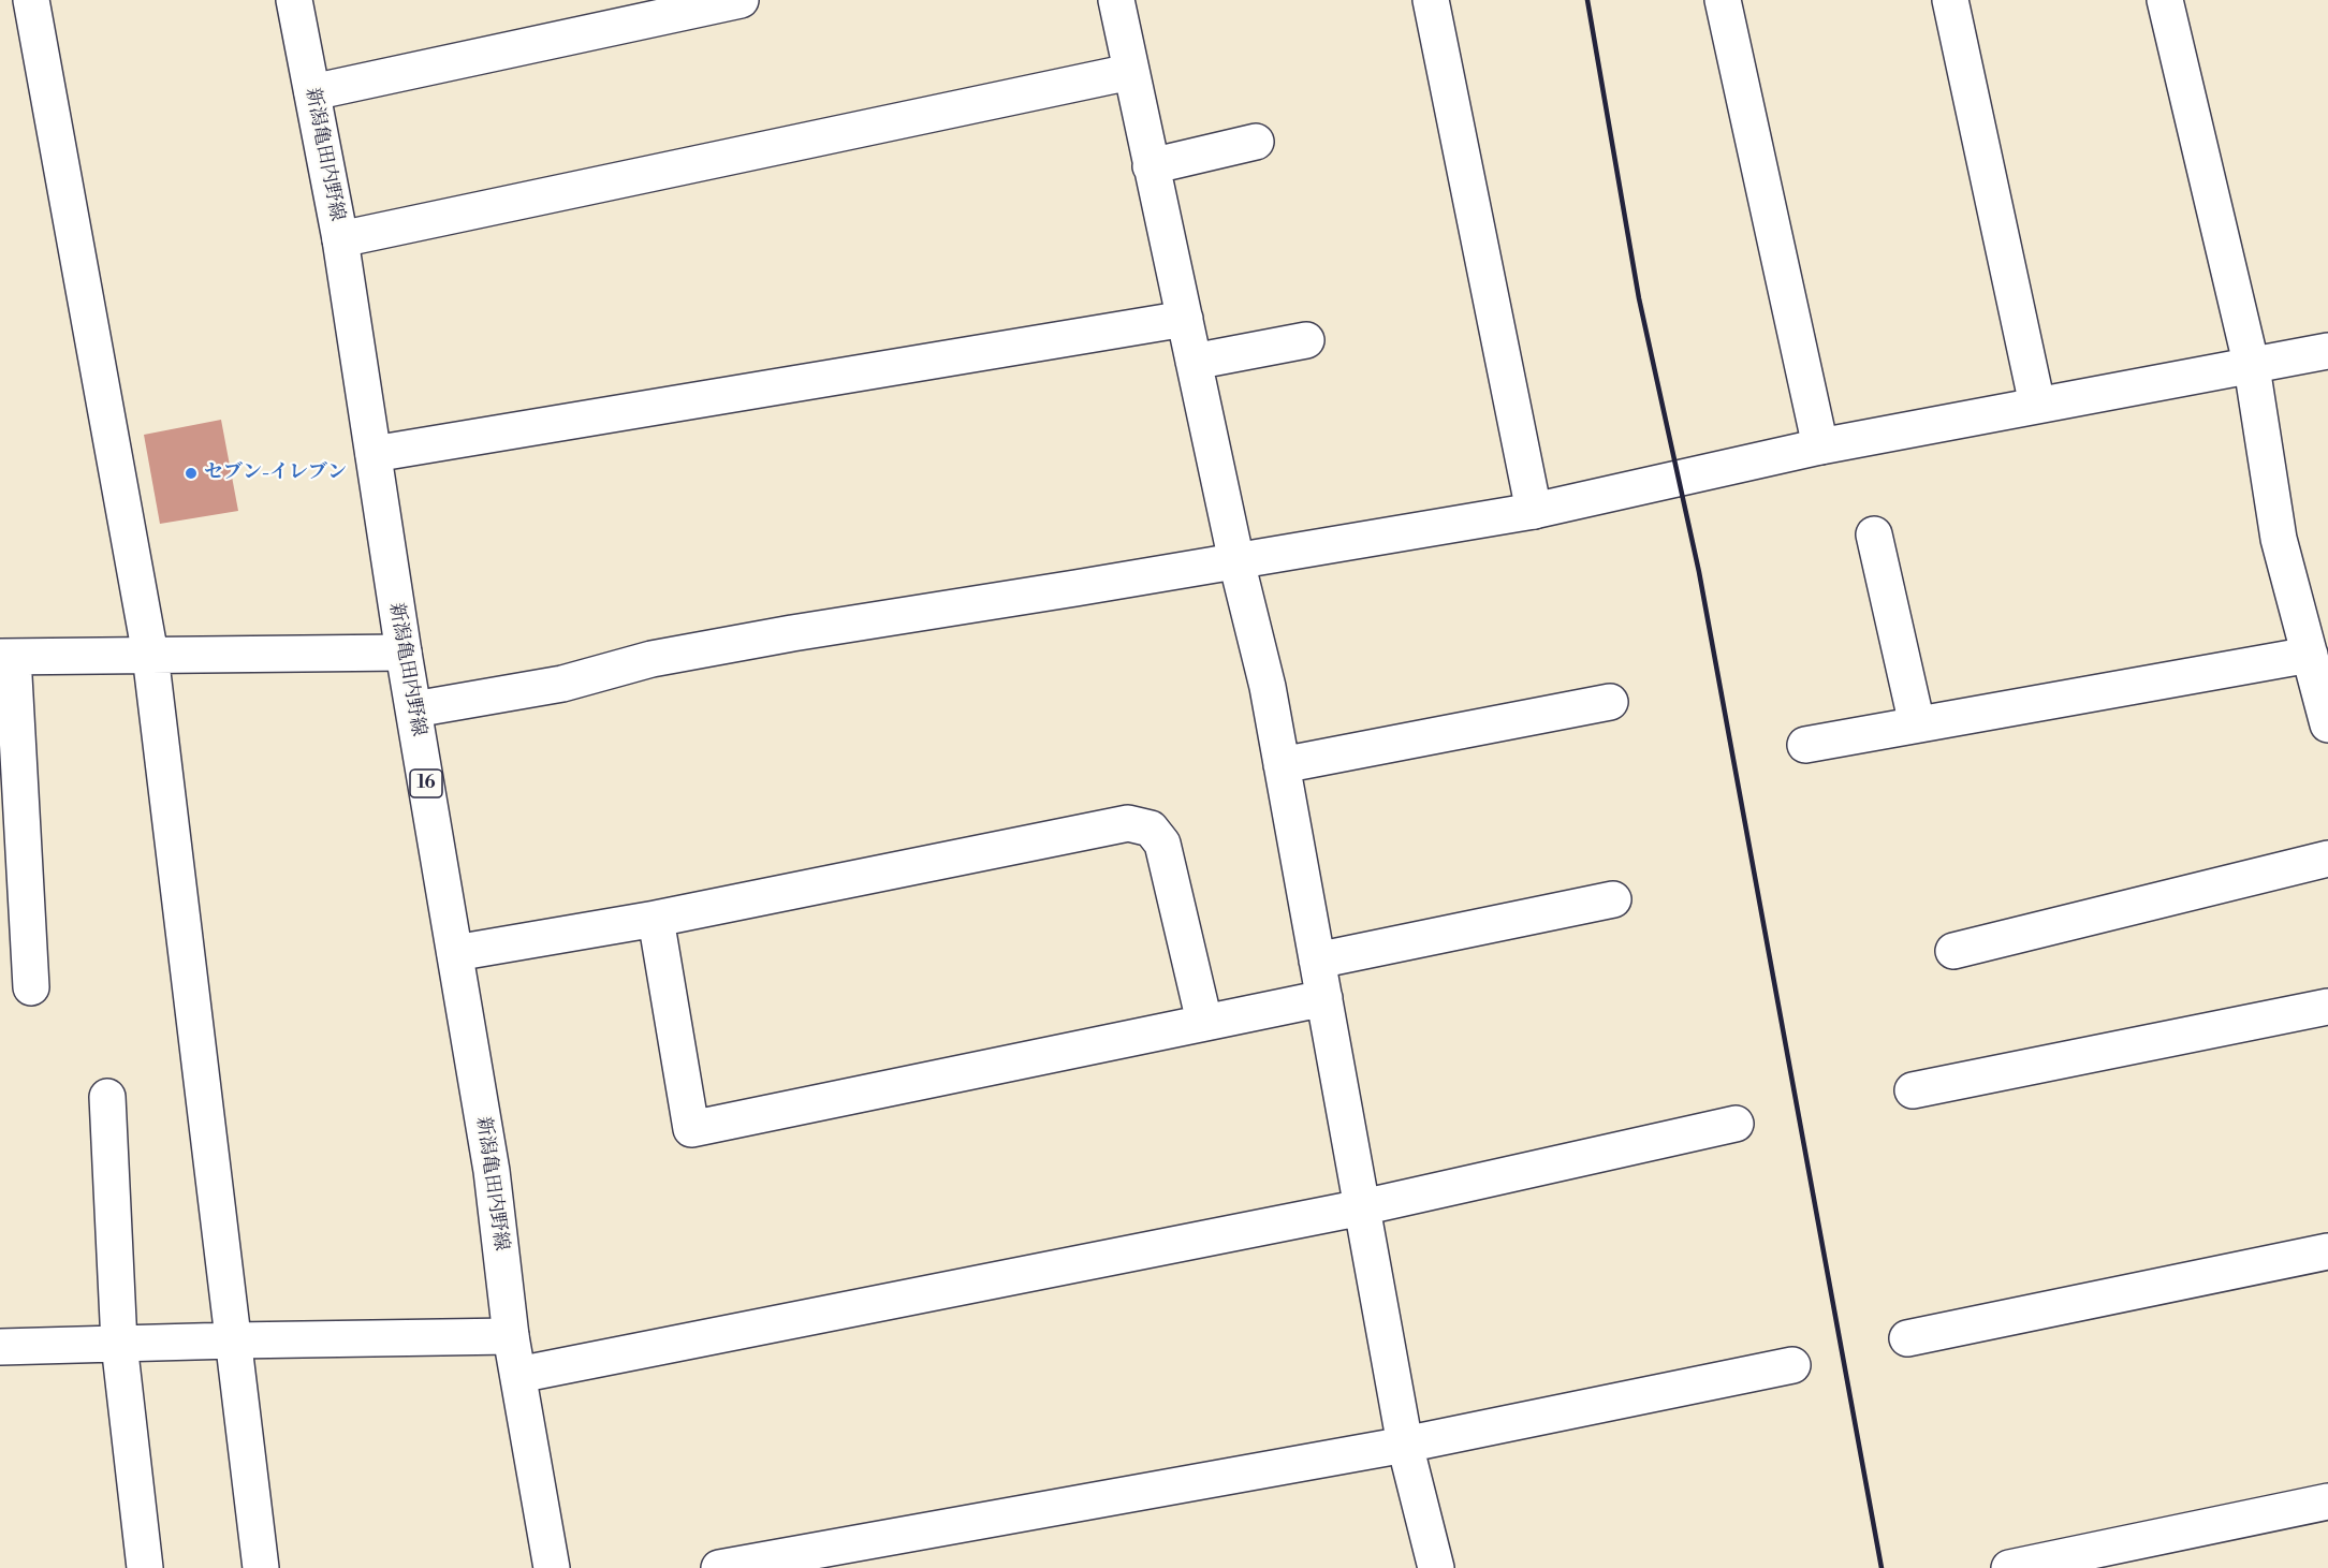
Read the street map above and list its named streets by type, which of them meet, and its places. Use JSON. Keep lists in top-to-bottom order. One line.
{"streets":{"street":["新潟亀田内野線","16"]},"places":["セブン-イレブン"]}
